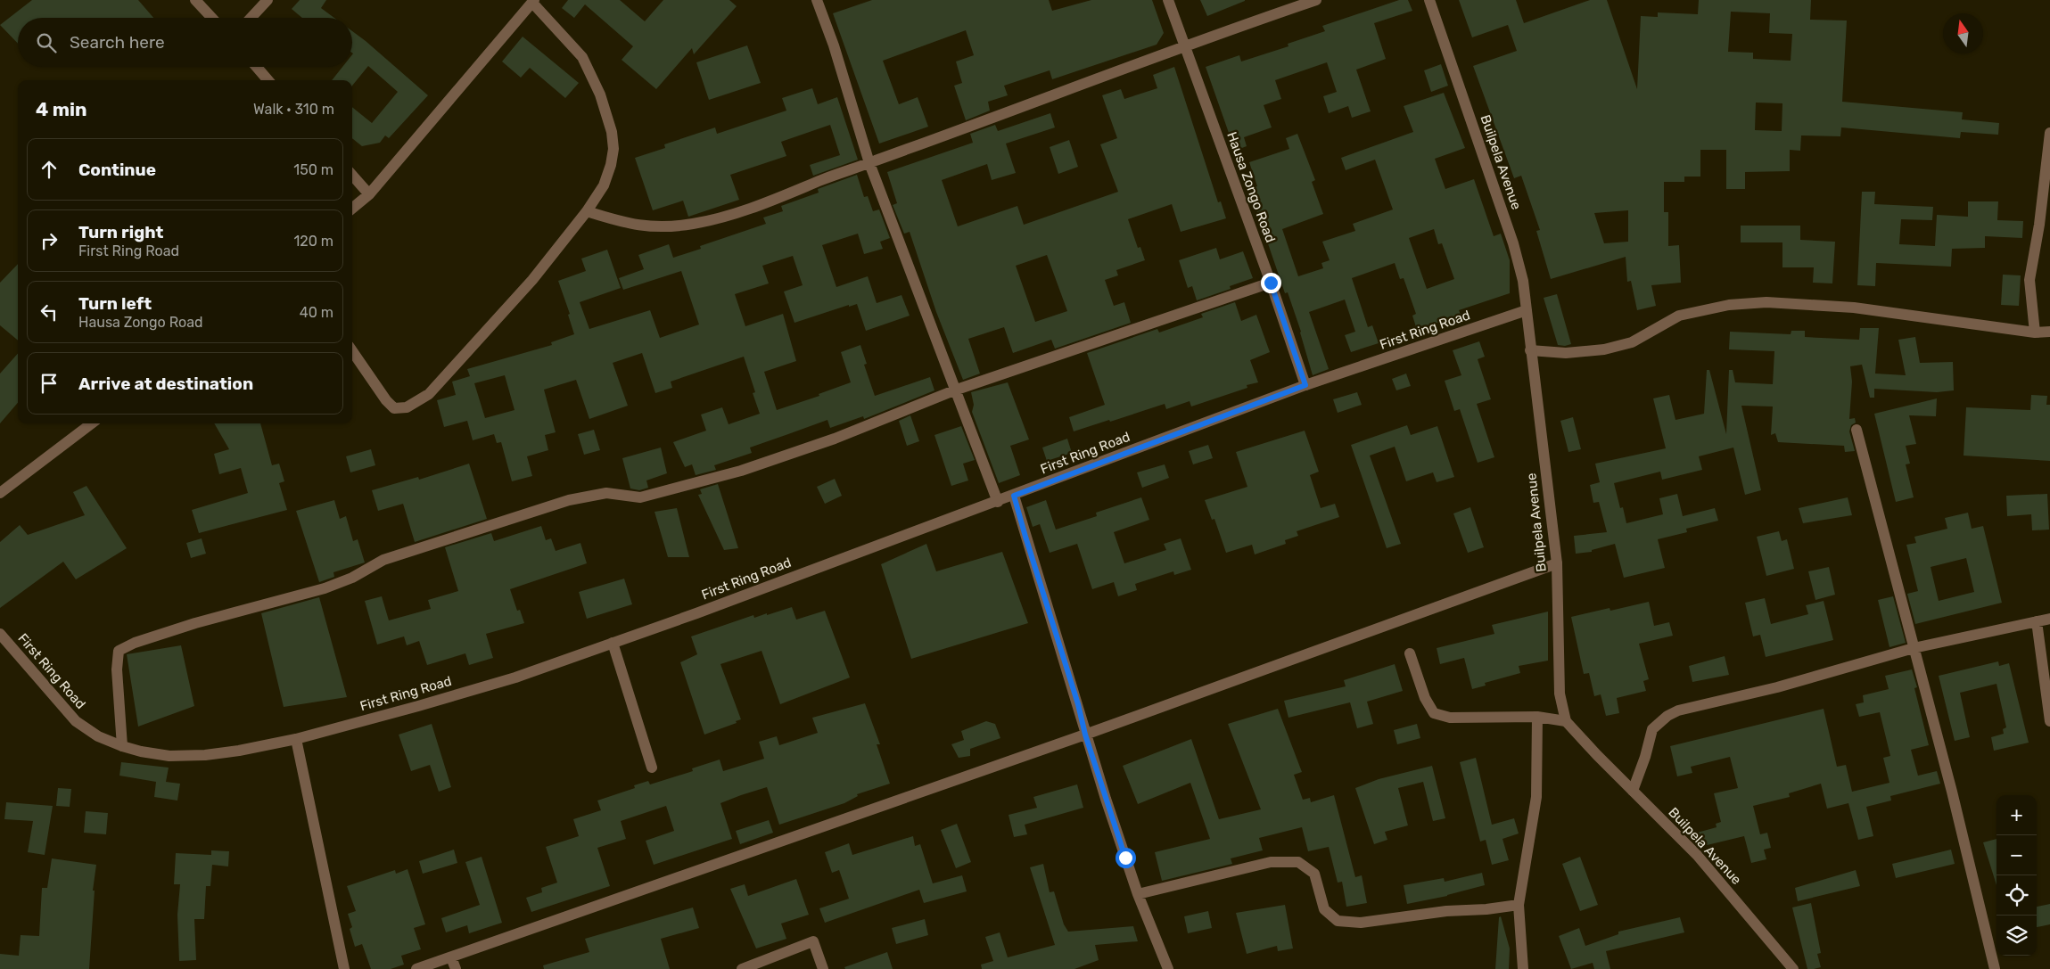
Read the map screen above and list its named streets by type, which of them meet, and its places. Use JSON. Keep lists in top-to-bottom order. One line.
{"streets":{"street":["Builpela Avenue","Hausa Zongo Road","First Ring Road"]},"crossings":[["Builpela Avenue","First Ring Road"],["Hausa Zongo Road","First Ring Road"]],"north":"top","page":{"search":"Search here","heading":["4 min","Walk · 310 m"],"list":[["Continue","150 m"],["Turn right","First Ring Road","120 m"],["Turn left","Hausa Zongo Road","40 m"],"Arrive at destination"],"map_buttons":["+","−"]}}
